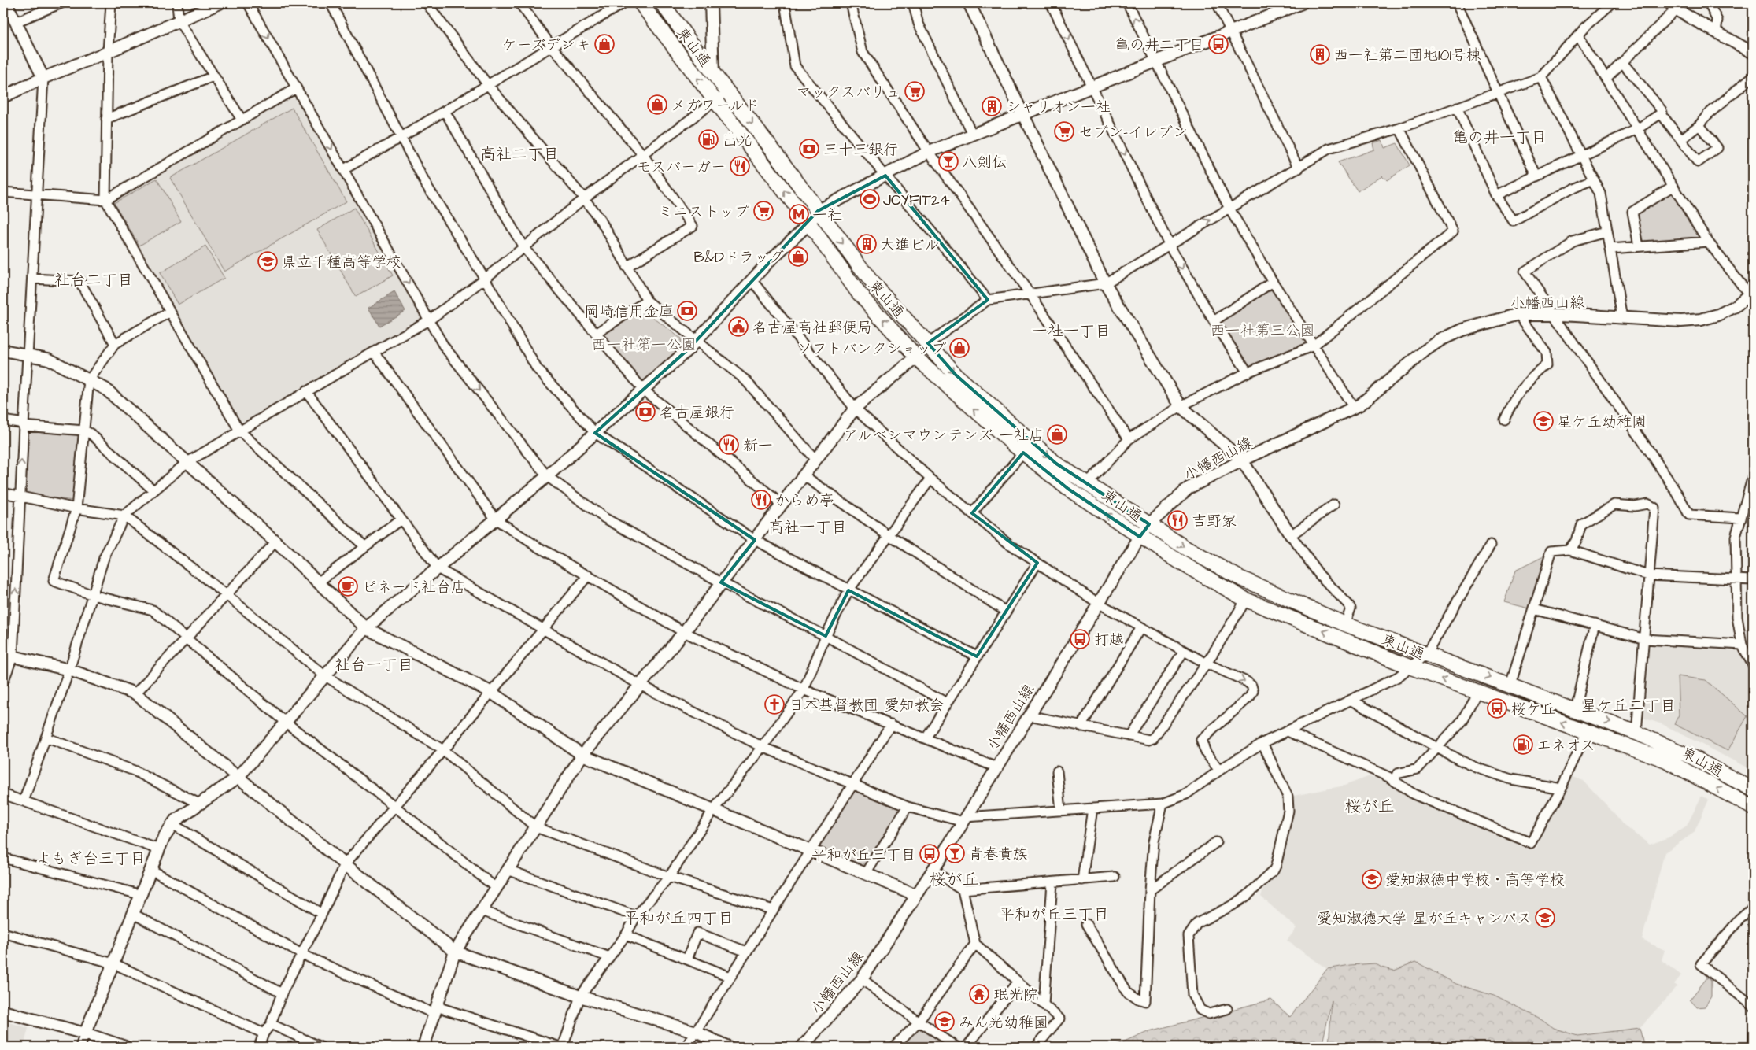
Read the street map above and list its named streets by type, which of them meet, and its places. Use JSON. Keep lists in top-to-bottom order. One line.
{"streets":{"main road":["東山通"],"street":["小幡西山線"]},"crossings":[["東山通","小幡西山線"]],"districts":["亀の井一丁目","高社二丁目","社台二丁目","一社一丁目","高社一丁目","社台一丁目","星ケ丘二丁目","桜が丘","よもぎ台三丁目","桜が丘","平和が丘三丁目","平和が丘四丁目"],"parks":["西一社第三公園","西一社第一公園"],"places":{"shop":["ケーズデンキ","メガワールド","B&Dドラッグ","ソフトバンクショップ","アルペンマウンテンズ 一社店"],"bus stop":["亀の井二丁目","打越","桜ケ丘","平和が丘三丁目"],"building":["西一社第二団地101号棟","シャリオン一社","大進ビル"],"supermarket":["マックスバリュ","セブン-イレブン","ミニストップ"],"fuel station":["出光","エネオス"],"bank":["三十三銀行","岡崎信用金庫","名古屋銀行"],"bar":["八剣伝","青春貴族"],"restaurant":["モスバーガー","新一","からめ亭","吉野家"],"sports":["JOYFIT24"],"metro station":["一社"],"school or university":["県立千種高等学校","星ケ丘幼稚園","愛知淑徳中学校・高等学校","愛知淑徳大学 星が丘キャンパス","みん光幼稚園"],"public building":["名古屋高社郵便局"],"cafe":["ピネード社台店"],"church":["日本基督教団 愛知教会"],"temple":["珉光院"]}}
